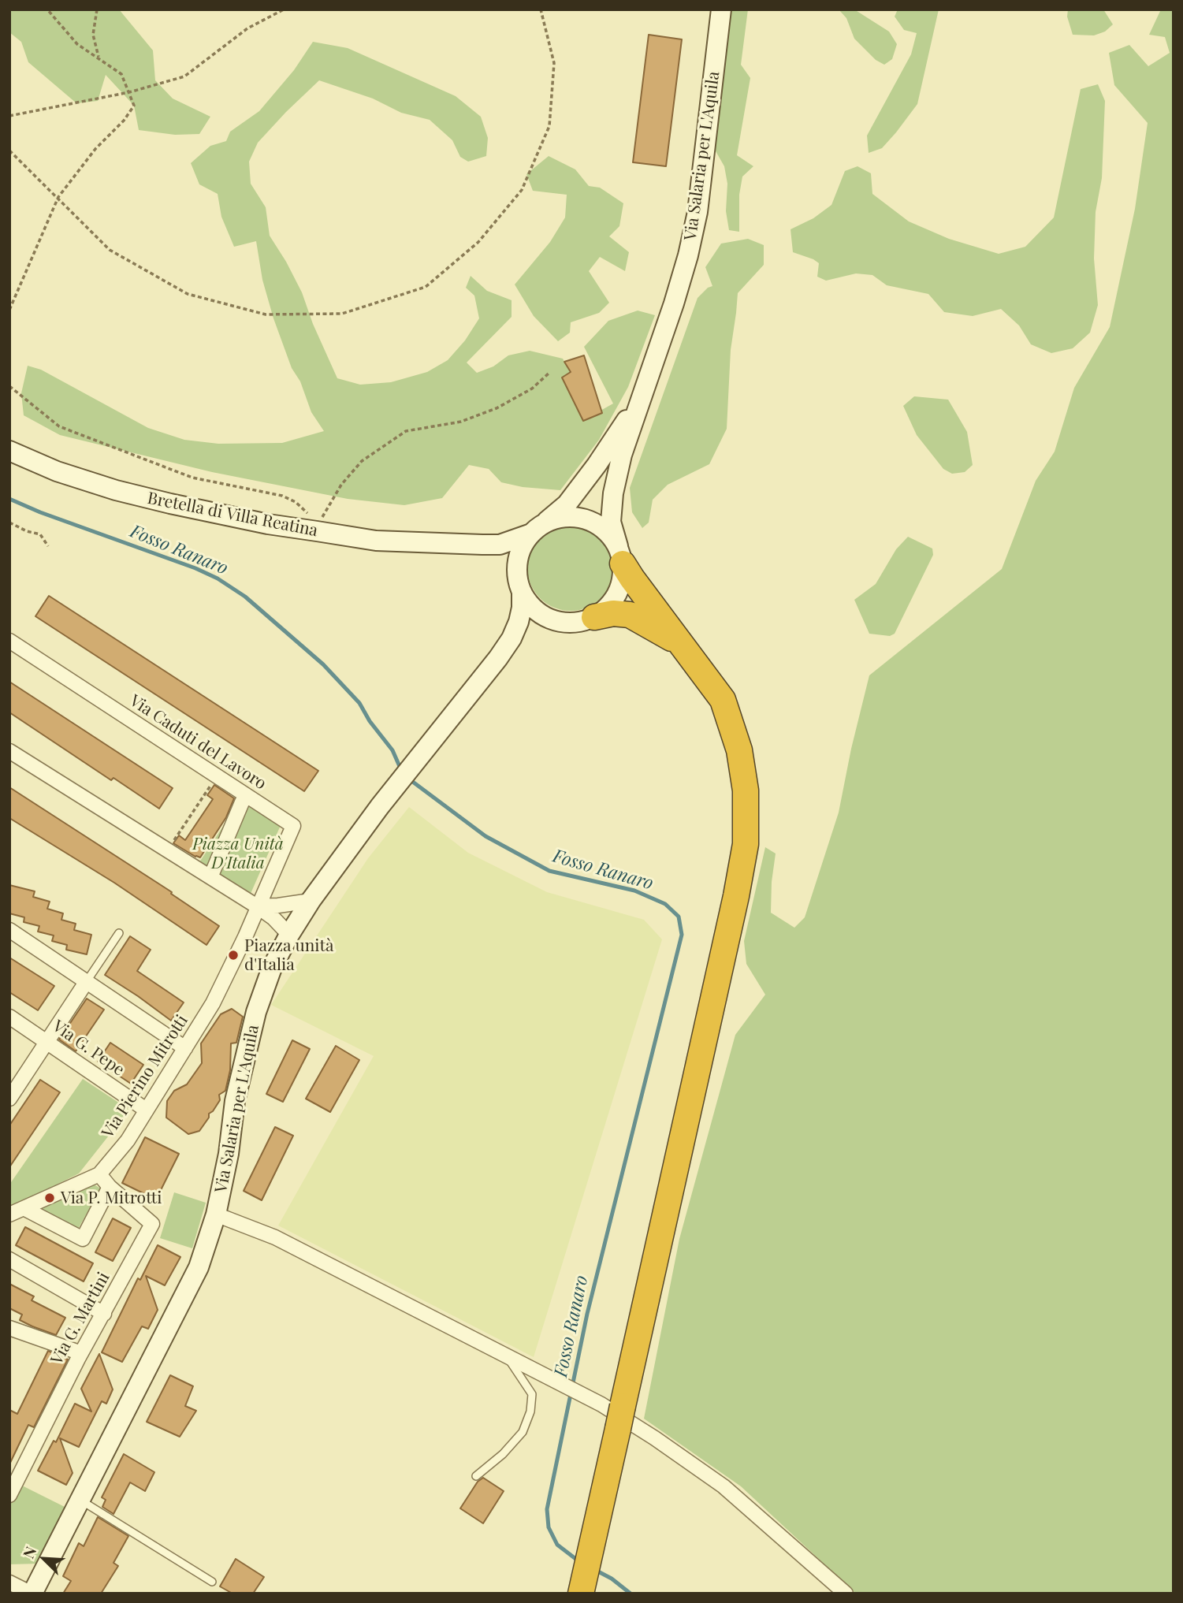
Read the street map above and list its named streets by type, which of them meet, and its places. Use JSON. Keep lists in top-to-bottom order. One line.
{"streets":{"main road":["Via Salaria per L'Aquila","Bretella di Villa Reatina"],"street":["Via Caduti del Lavoro","Via G. Pepe","Via Pierino Mitrotti","Via G. Martini"]},"crossings":[["Via Salaria per L'Aquila","Bretella di Villa Reatina"],["Via Caduti del Lavoro","Via Pierino Mitrotti"],["Via G. Pepe","Via Pierino Mitrotti"],["Via Pierino Mitrotti","Via G. Martini"]],"water":["Fosso Ranaro"],"parks":["Piazza Unità D'Italia"],"places":["Piazza unità d'Italia","Via P. Mitrotti"],"north":"top left"}
